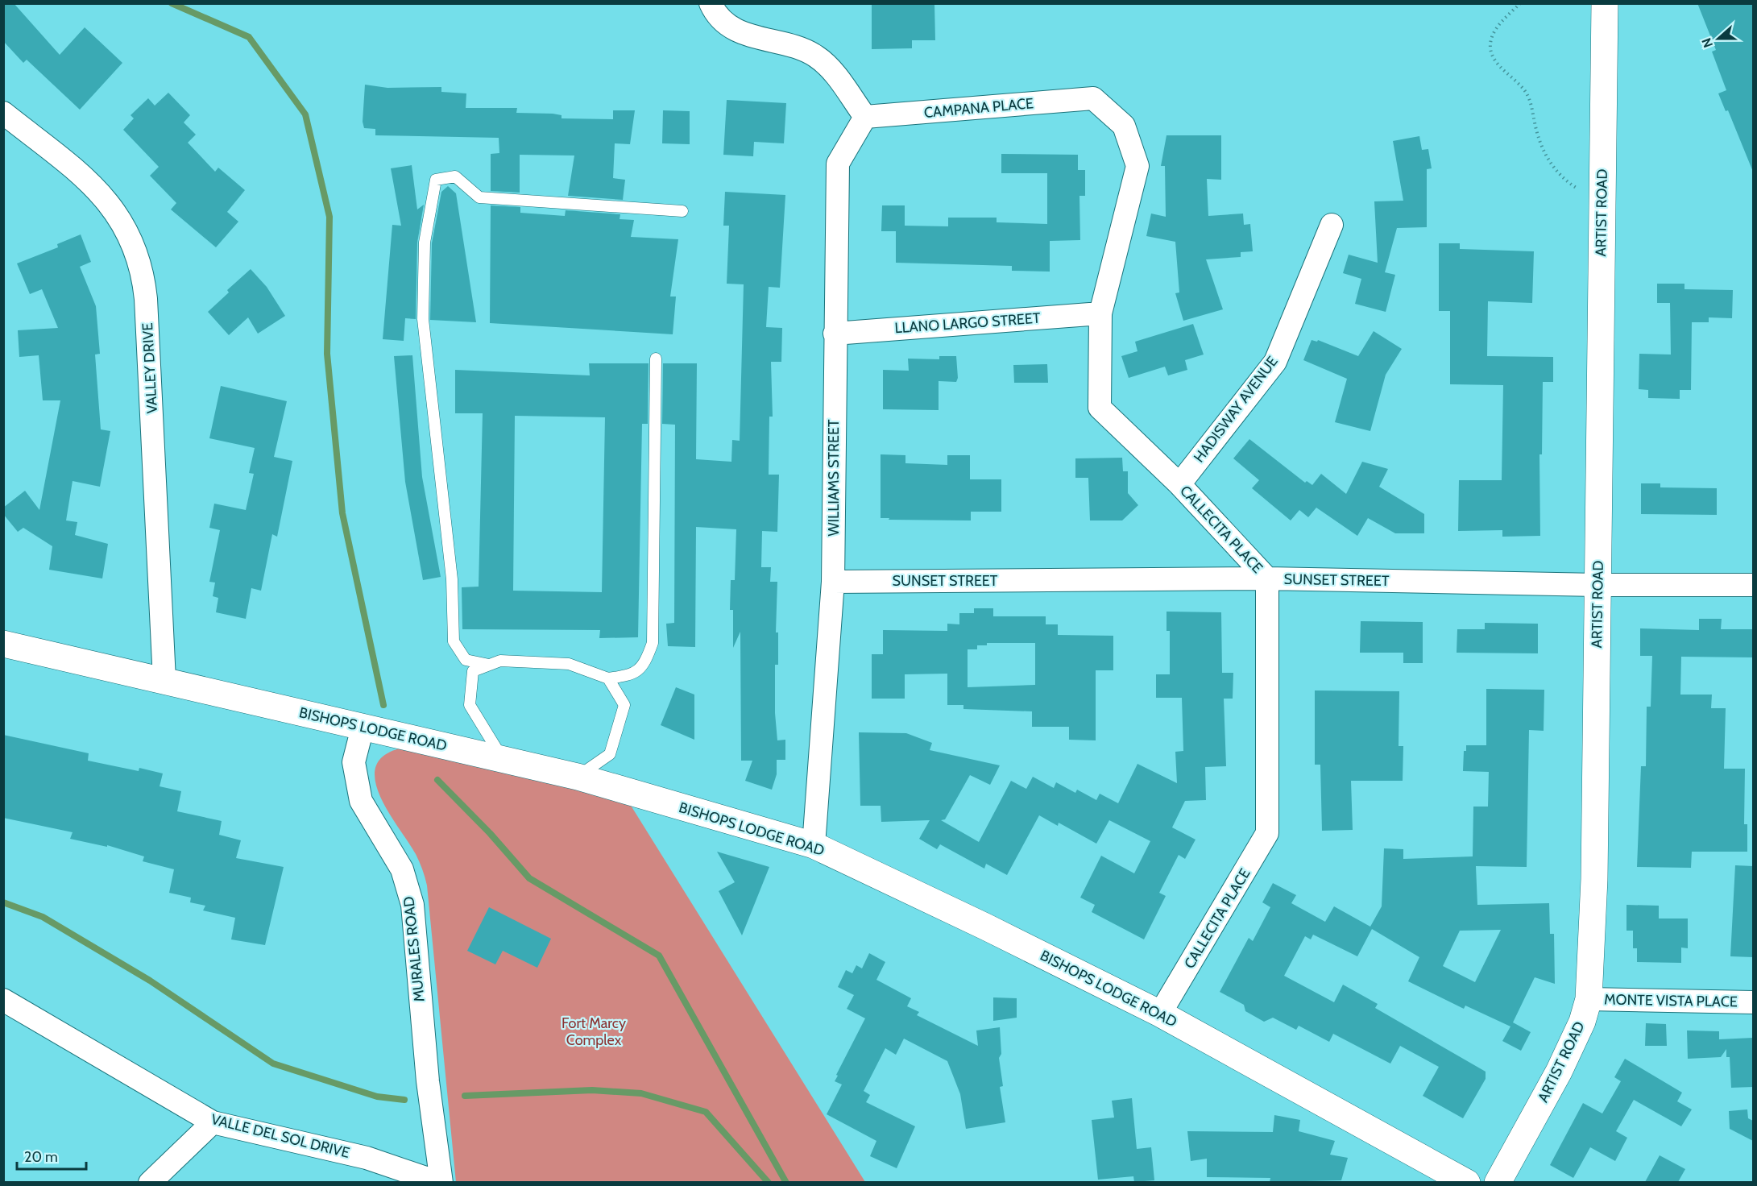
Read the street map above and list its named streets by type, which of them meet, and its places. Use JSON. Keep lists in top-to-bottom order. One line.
{"streets":{"street":["CAMPANA PLACE","ARTIST ROAD","LLANO LARGO STREET","VALLEY DRIVE","HADISWAY AVENUE","WILLIAMS STREET","CALLECITA PLACE","SUNSET STREET","BISHOPS LODGE ROAD","MURALES ROAD","MONTE VISTA PLACE","VALLE DEL SOL DRIVE"]},"crossings":[["CAMPANA PLACE","WILLIAMS STREET"],["CAMPANA PLACE","CALLECITA PLACE"],["ARTIST ROAD","SUNSET STREET"],["ARTIST ROAD","MONTE VISTA PLACE"],["LLANO LARGO STREET","WILLIAMS STREET"],["LLANO LARGO STREET","CALLECITA PLACE"],["VALLEY DRIVE","BISHOPS LODGE ROAD"],["HADISWAY AVENUE","CALLECITA PLACE"],["WILLIAMS STREET","SUNSET STREET"],["WILLIAMS STREET","BISHOPS LODGE ROAD"],["CALLECITA PLACE","SUNSET STREET"],["CALLECITA PLACE","BISHOPS LODGE ROAD"],["BISHOPS LODGE ROAD","MURALES ROAD"],["MURALES ROAD","VALLE DEL SOL DRIVE"]],"parks":["Fort Marcy Complex"],"scale_bar":"20 m","north":"left"}
